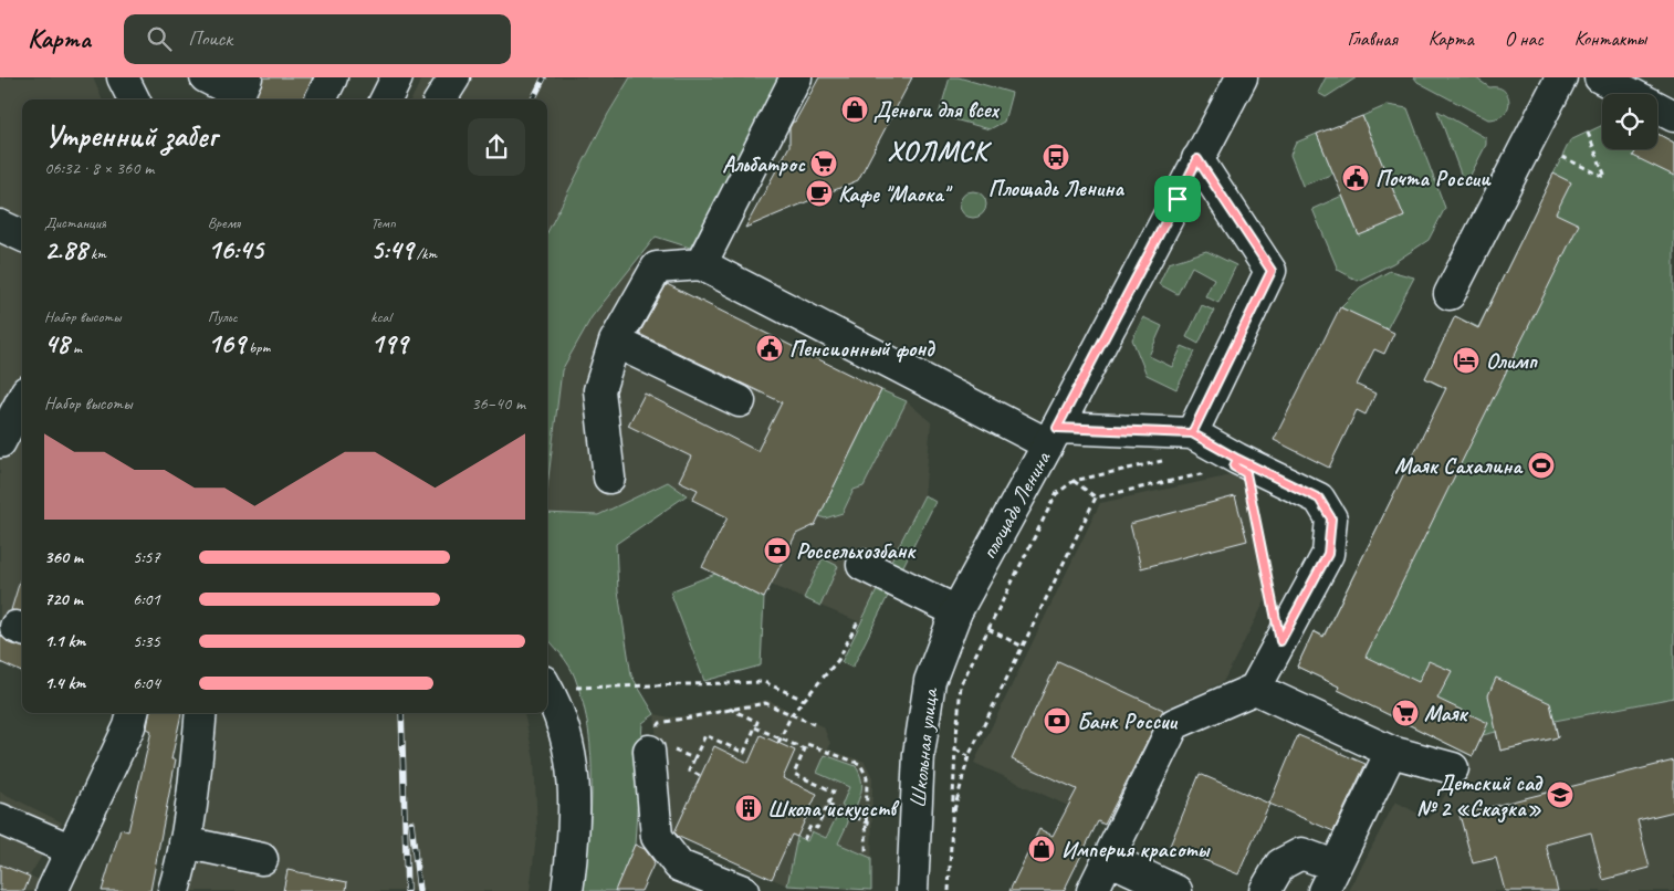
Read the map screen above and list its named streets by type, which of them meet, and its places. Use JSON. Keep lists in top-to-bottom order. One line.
{"streets":{"main road":["площадь Ленина","Школьная улица"]},"crossings":[["площадь Ленина","Школьная улица"]],"districts":["ХОЛМСК"],"places":{"shop":["Деньги для всех","Империя красоты"],"bus stop":["Площадь Ленина"],"supermarket":["Альбатрос","Маяк"],"public building":["Почта России","Пенсионный фонд"],"cafe":["Кафе \"Маока\""],"hotel":["Олимп"],"sports":["Маяк Сахалина"],"bank":["Россельхозбанк","Банк России"],"school or university":["Детский сад № 2 «Сказка»"],"building":["Школа искусств"]},"page":{"header":"Карта","search":"Поиск","nav":["Главная","Карта","О нас","Контакты"],"heading":["Утренний забег","06:32 · 8 × 360 m"],"stats":[["Дистанция","2.88 km"],["Время","16:45"],["Темп","5:49 /km"],["Набор высоты","48 m"],["Пульс","169 bpm"],["kcal","199"]],"chart":["Набор высоты","36–40 m"],"list":[{"name":"360 m","note":"5:57"},{"name":"720 m","note":"6:01"},{"name":"1.1 km","note":"5:35"},{"name":"1.4 km","note":"6:04"}]}}
